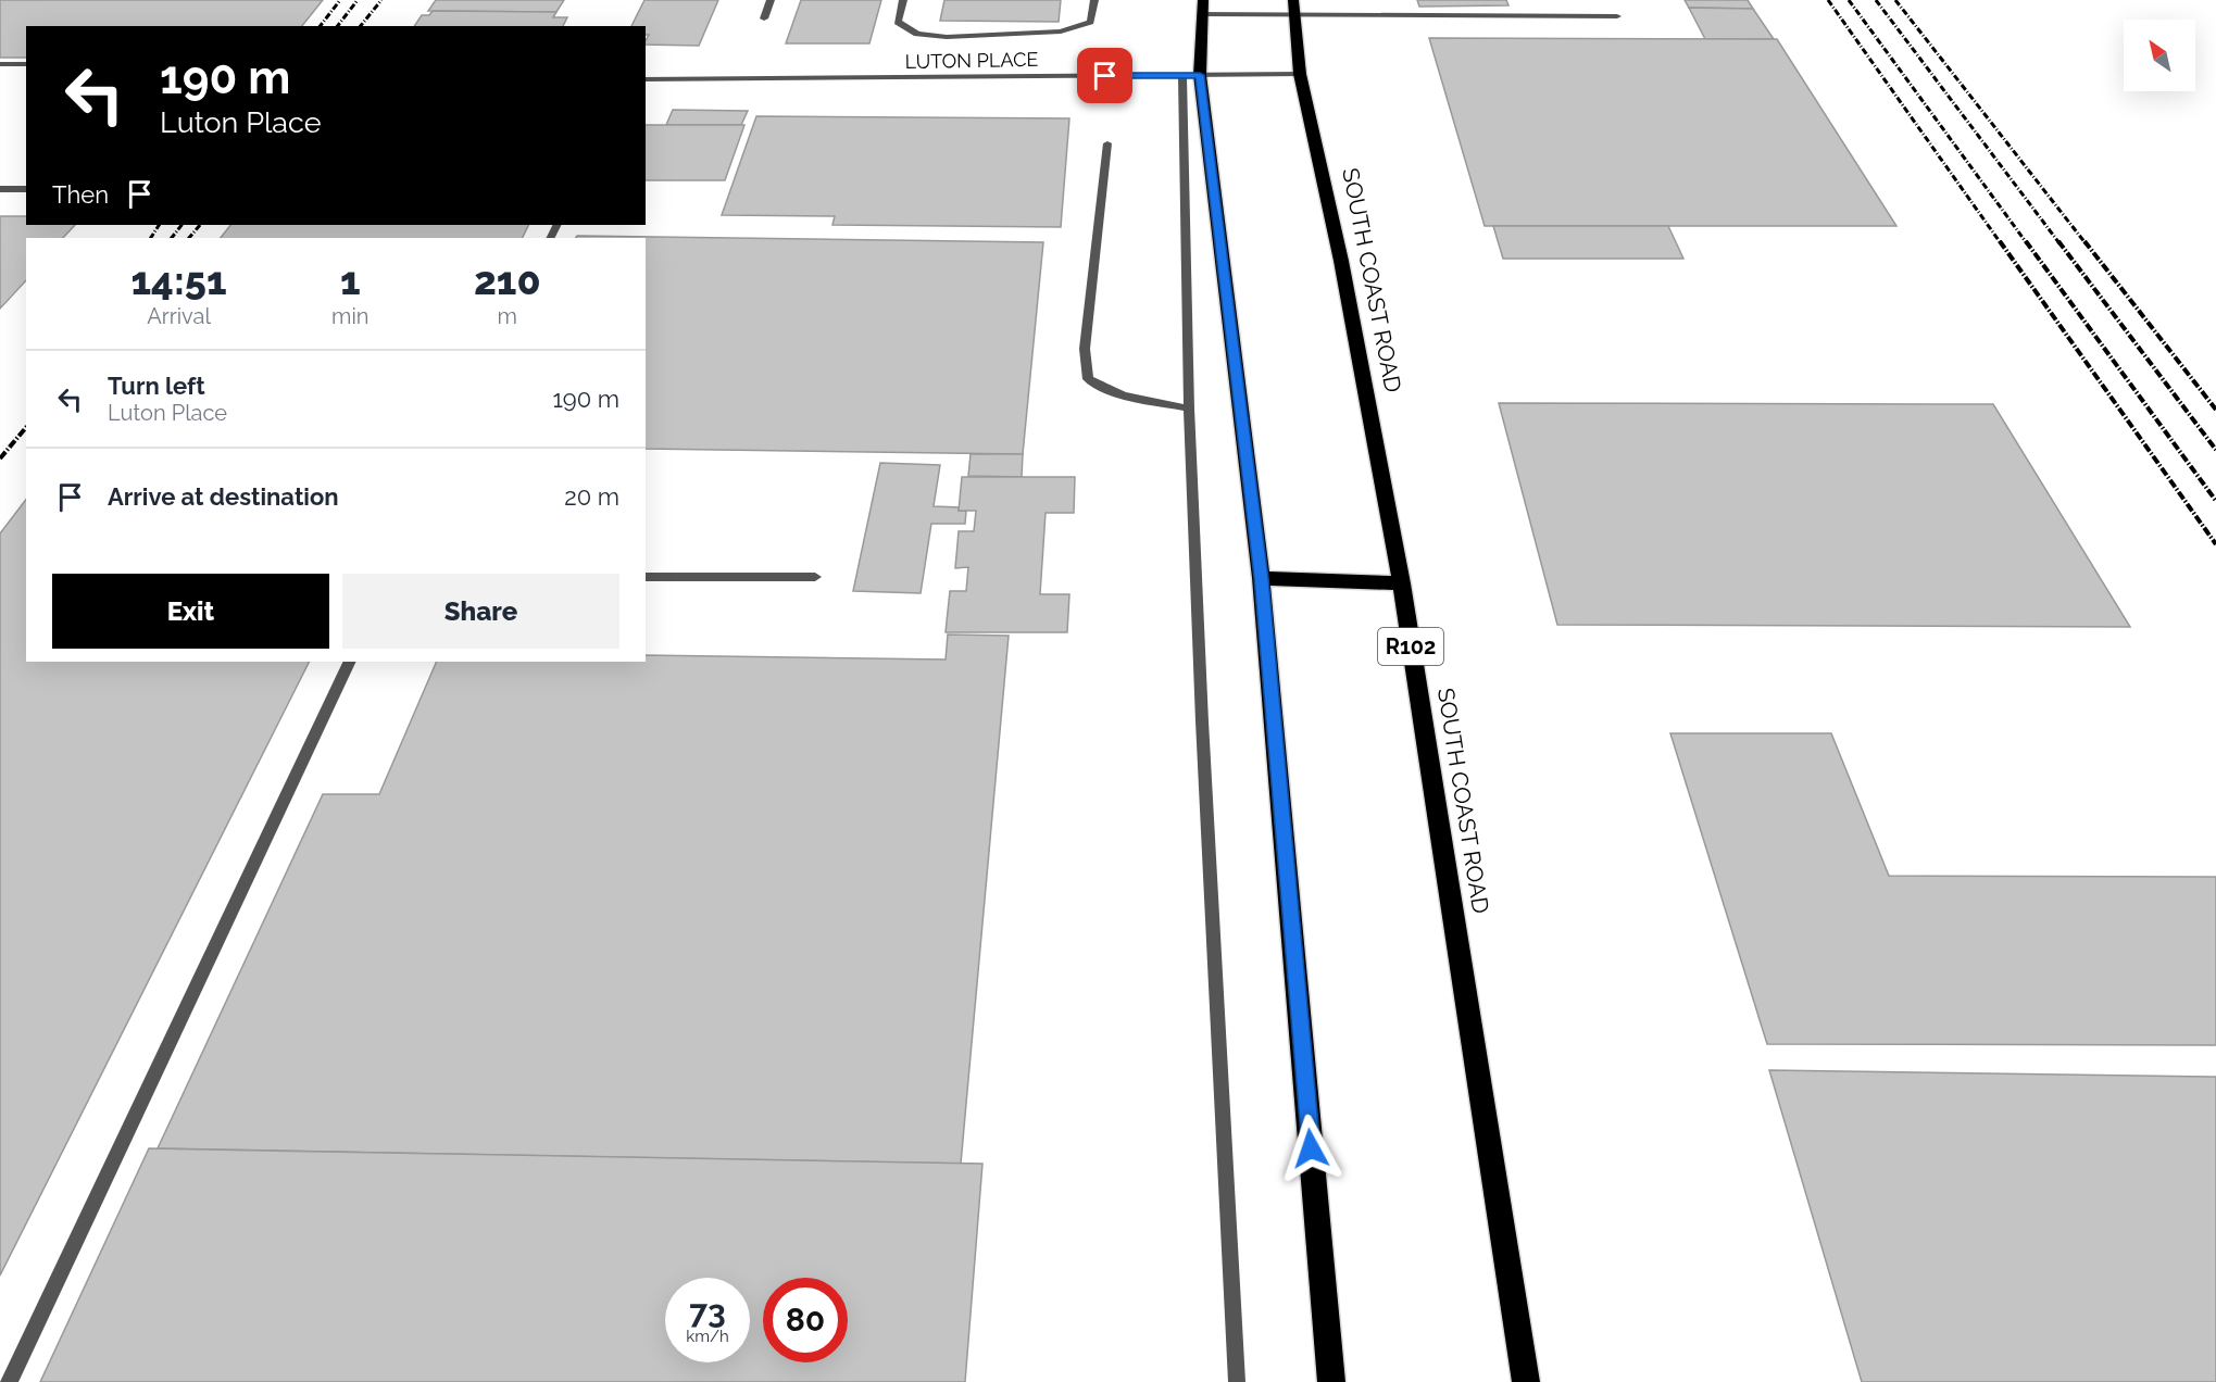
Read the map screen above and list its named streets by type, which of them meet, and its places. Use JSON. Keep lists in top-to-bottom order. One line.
{"streets":{"highway":["SOUTH COAST ROAD","R102"],"lane":["LUTON PLACE"]},"crossings":[["LUTON PLACE","SOUTH COAST ROAD"]],"north":"top left","page":{"turn":["190 m","Luton Place"],"then":"Then","eta":["14:51","Arrival","1","min","210","m"],"list":[{"name":"Turn left","note":"Luton Place","value":"190 m"},{"name":"Arrive at destination","value":"20 m"}],"buttons":["Exit","Share"],"speed":"73 km/h","limit":"80"}}
